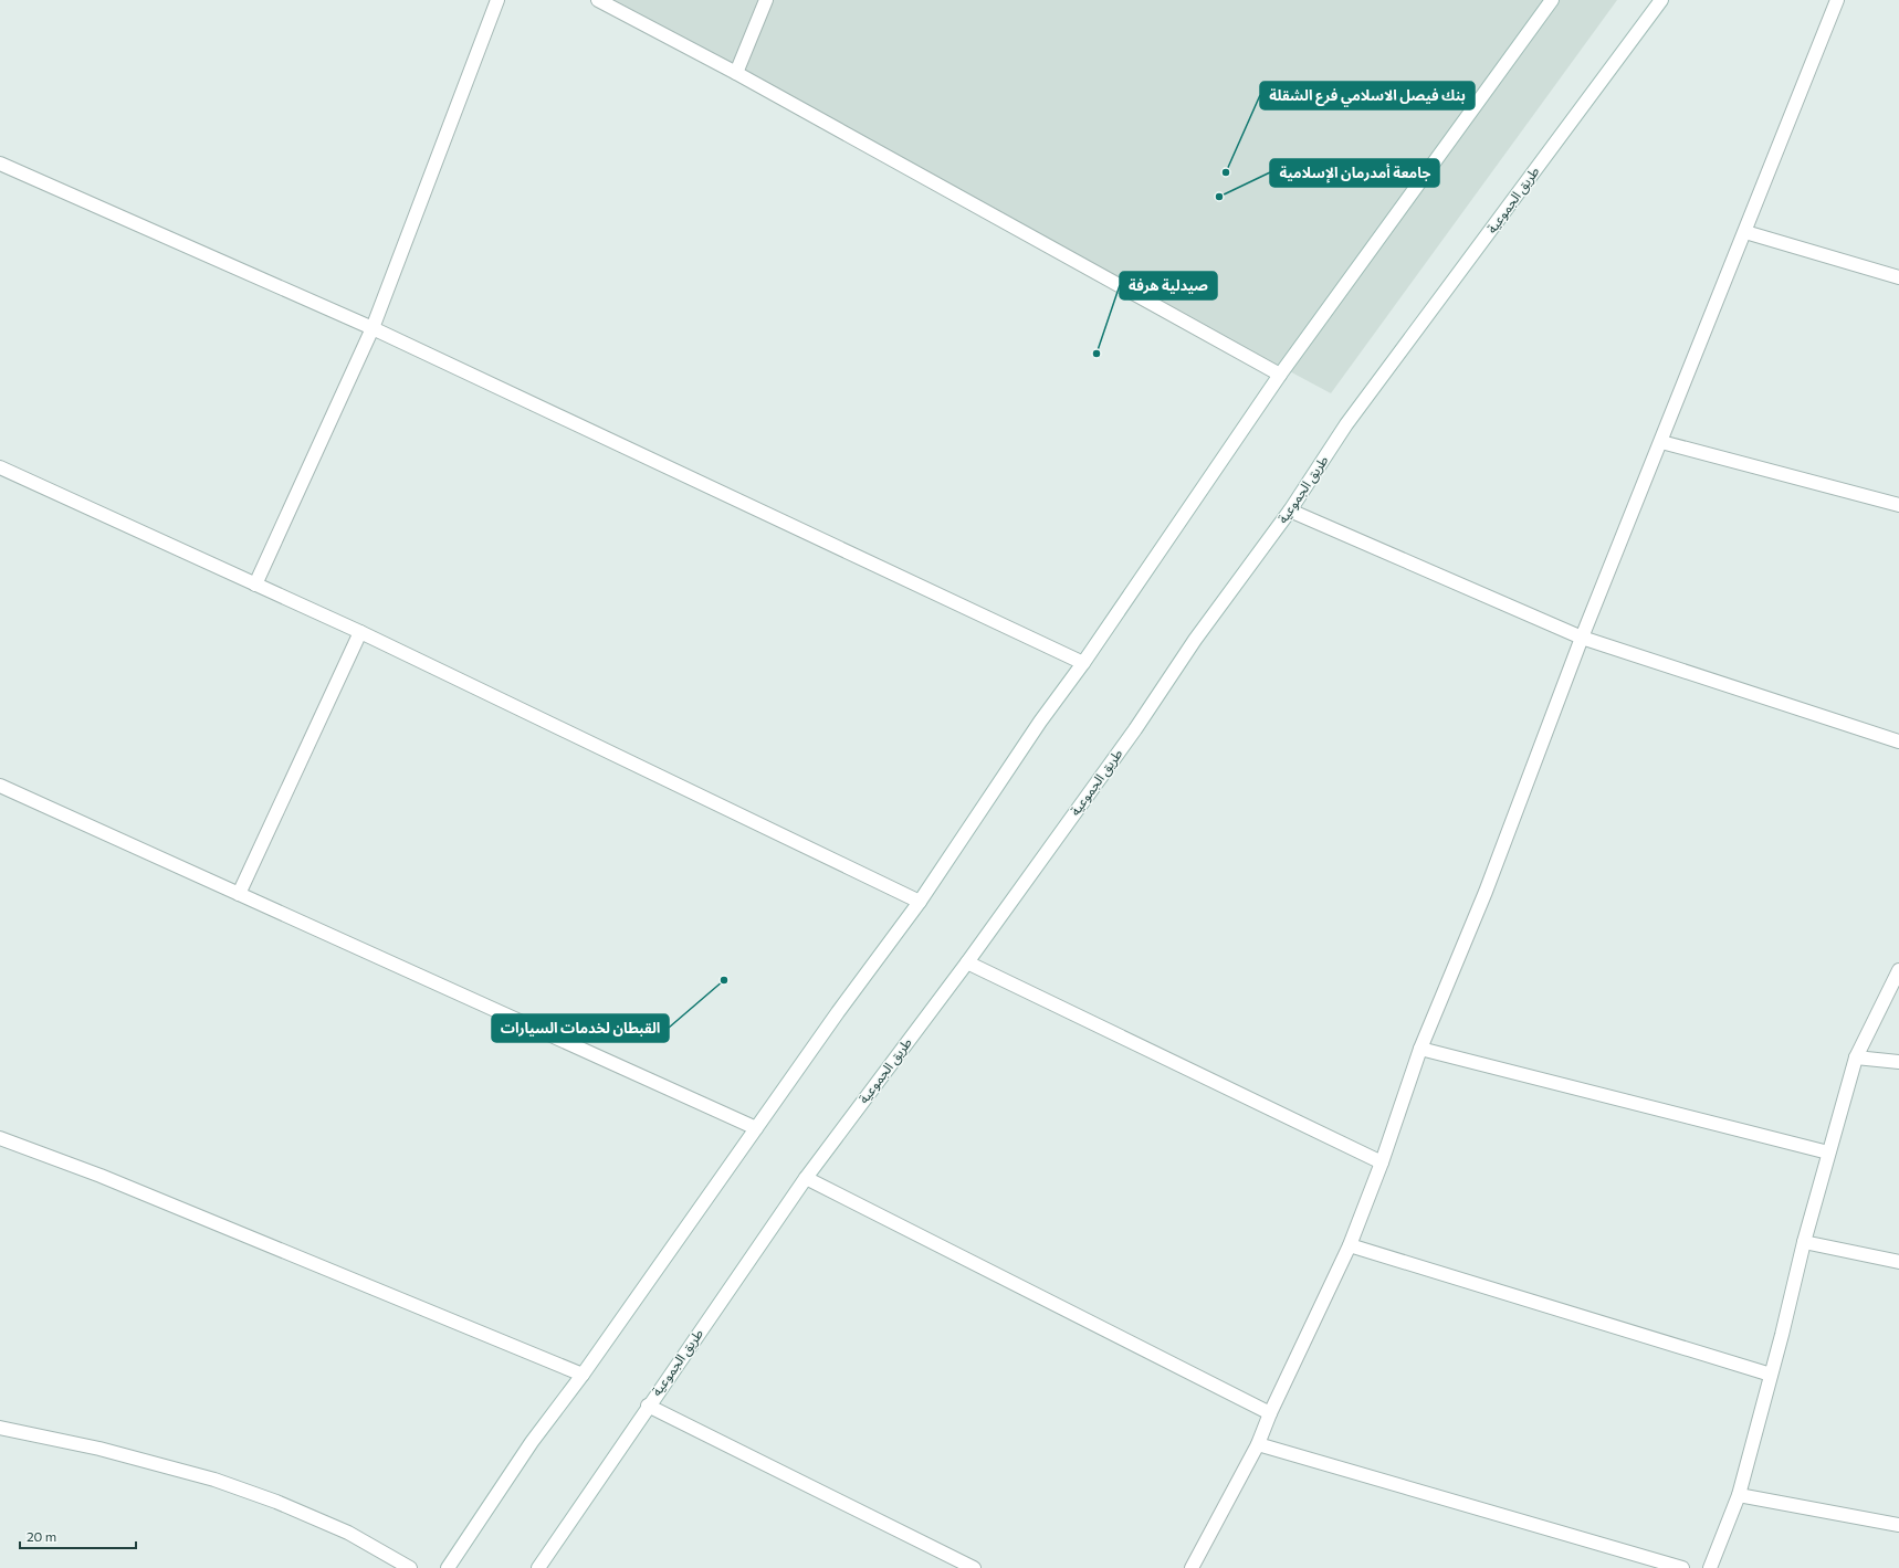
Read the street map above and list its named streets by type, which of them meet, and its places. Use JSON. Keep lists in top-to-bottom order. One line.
{"streets":{"street":["طريق الجموعية"]},"places":["بنك فيصل الاسلامي فرع الشقلة","جامعة أمدرمان الإسلامية","صيدلية هرفة","القبطان لخدمات السيارات"],"scale_bar":"20 m"}
